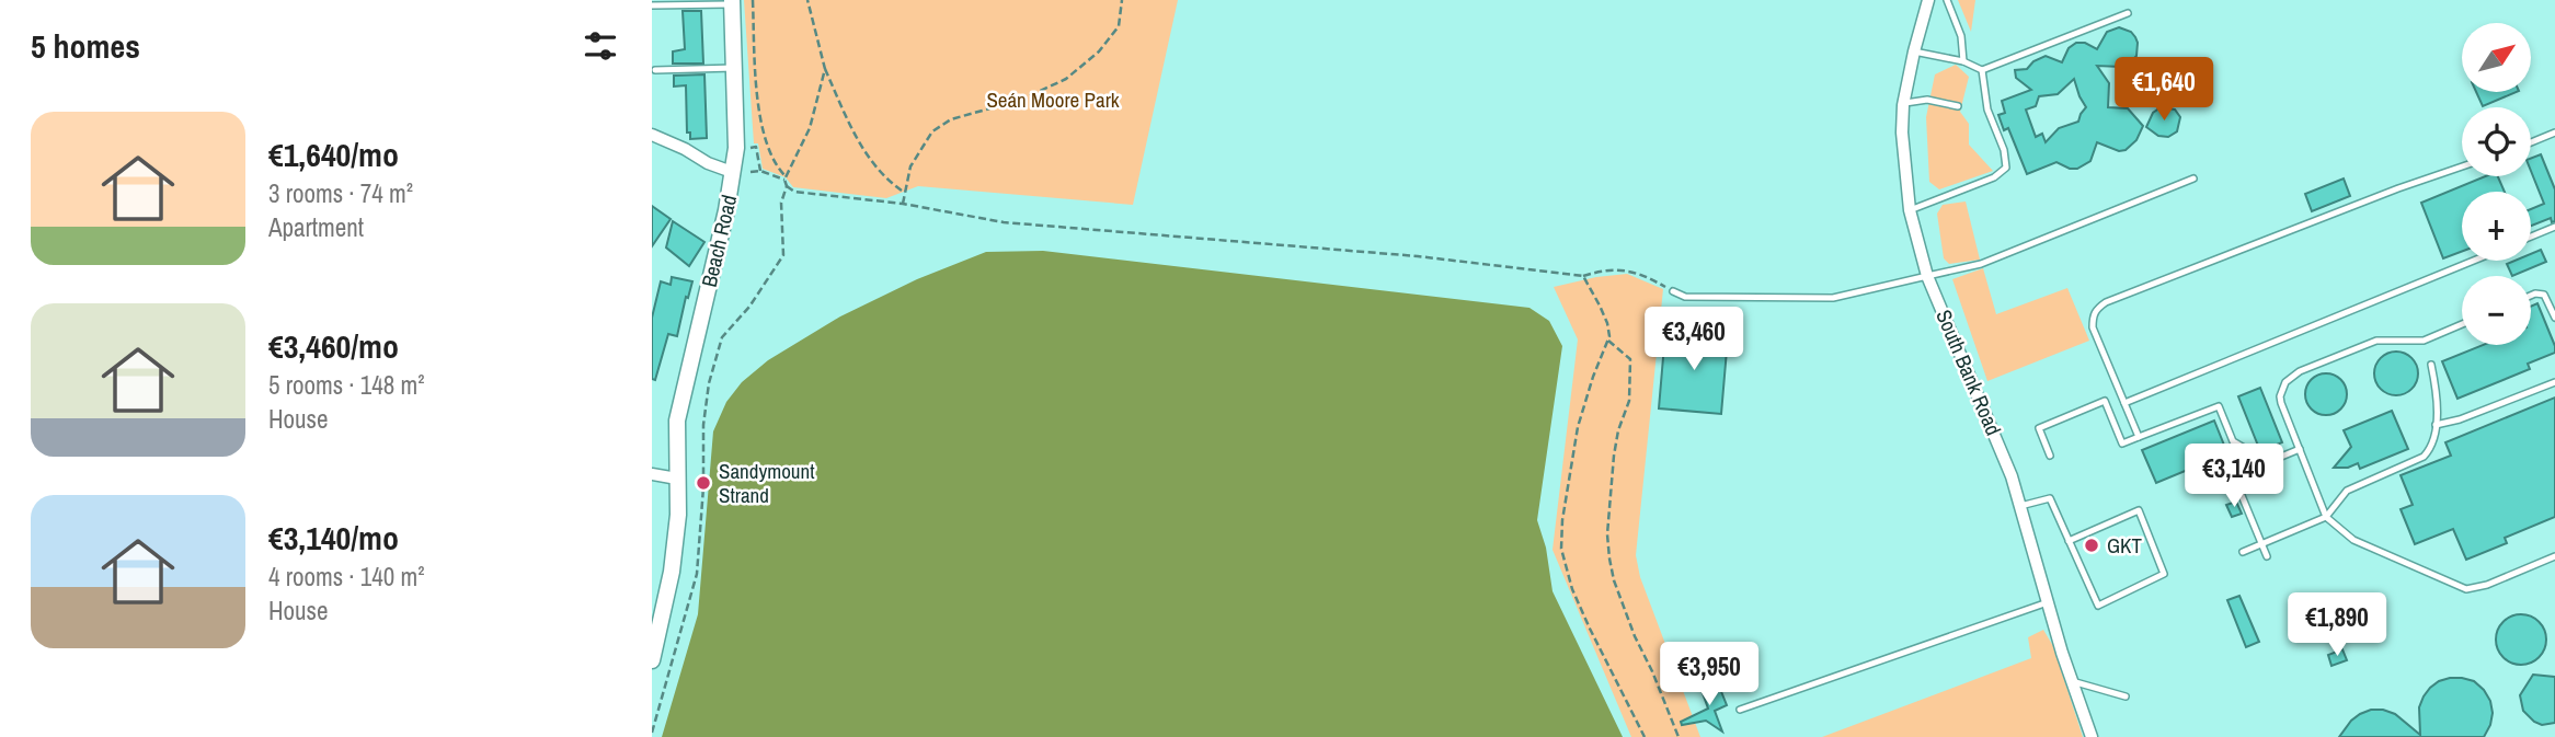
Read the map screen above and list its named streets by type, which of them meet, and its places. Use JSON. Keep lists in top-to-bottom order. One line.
{"streets":{"main road":["Beach Road"],"street":["South Bank Road"]},"parks":["Seán Moore Park"],"places":["Sandymount Strand","GKT"],"north":"top right","page":{"heading":"5 homes","map_buttons":["+","−"],"price":["€1,640","€3,460","€3,140","€1,890","€3,950"],"list":[{"name":"€1,640/mo","note":"3 rooms · 74 m² · Apartment"},{"name":"€3,460/mo","note":"5 rooms · 148 m² · House"},{"name":"€3,140/mo","note":"4 rooms · 140 m² · House"}]}}
